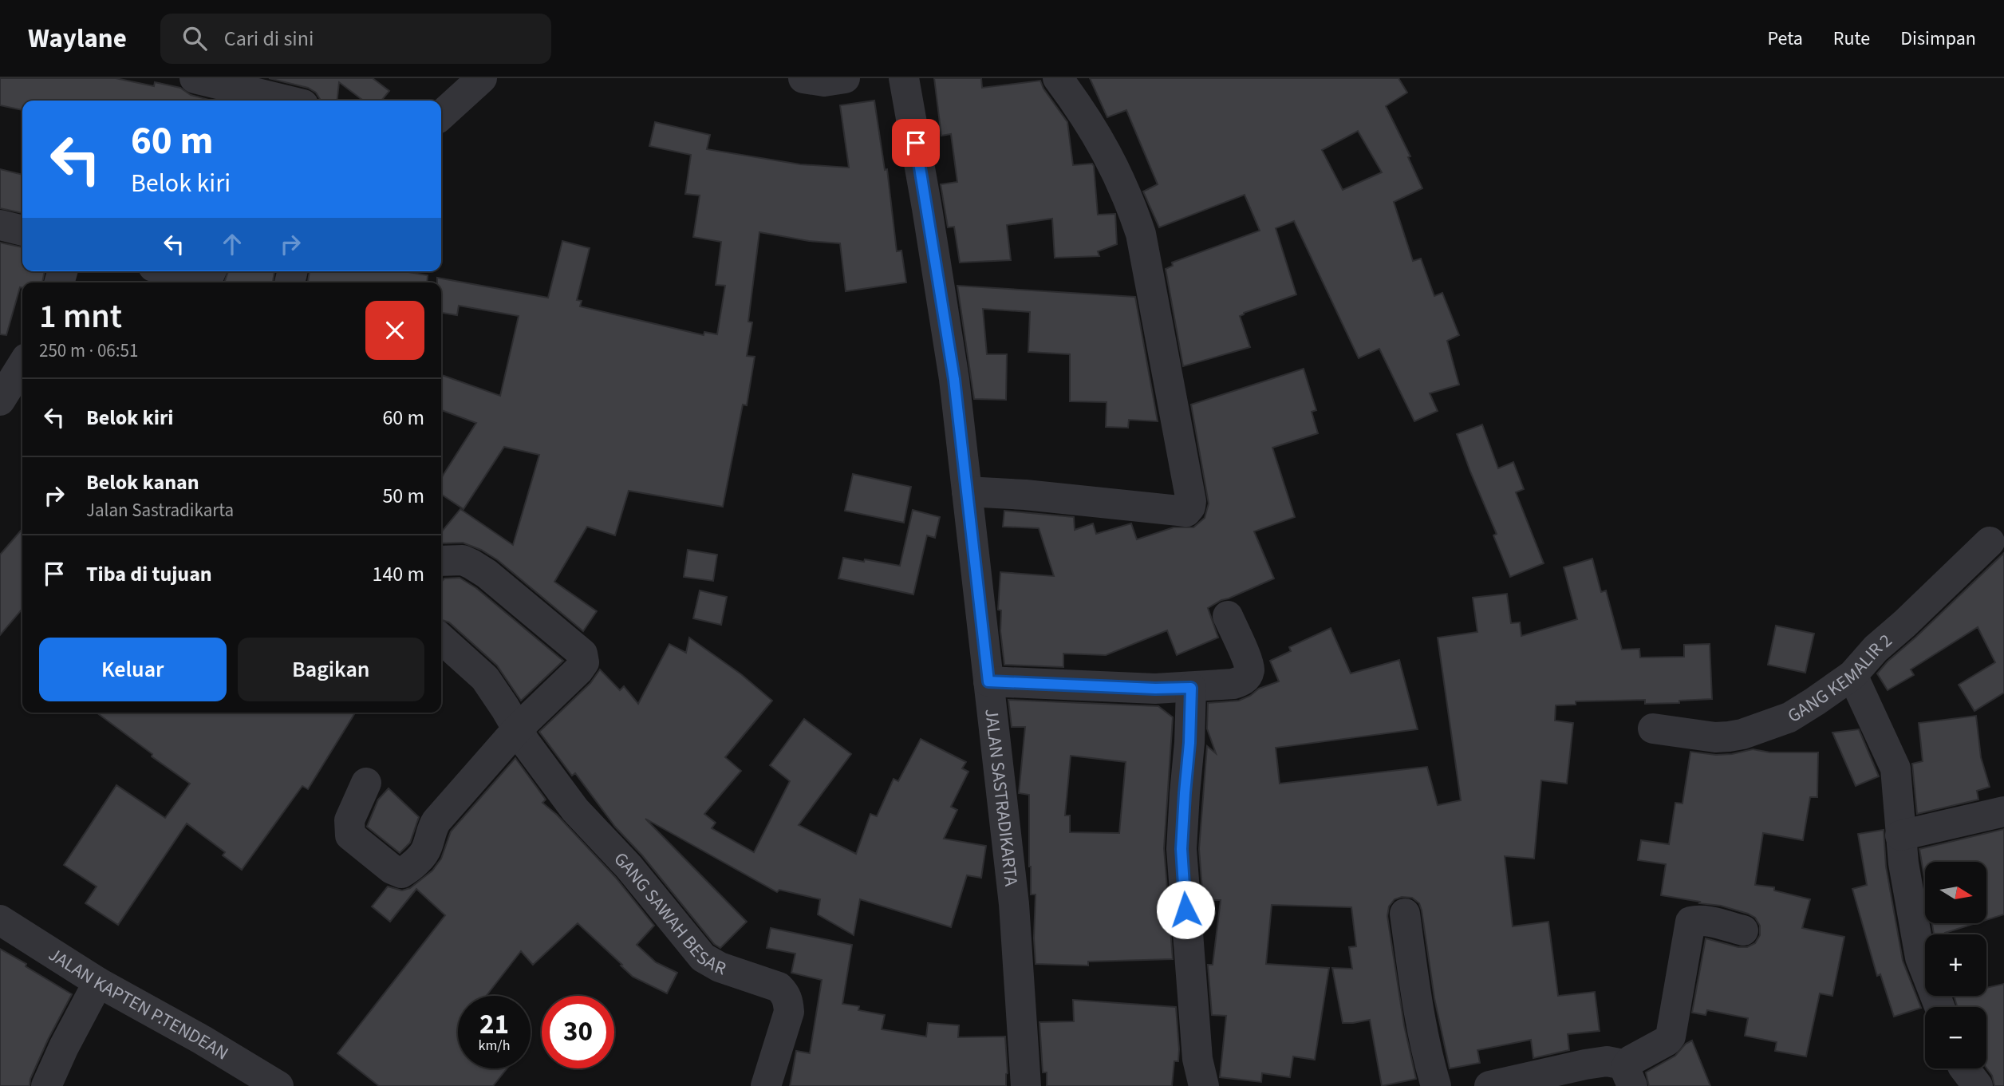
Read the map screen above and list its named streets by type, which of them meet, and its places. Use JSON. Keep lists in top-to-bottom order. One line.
{"streets":{"street":["GANG KEMALIR 2","JALAN SASTRADIKARTA","GANG SAWAH BESAR","JALAN KAPTEN P.TENDEAN"]},"north":"right","page":{"header":"Waylane","search":"Cari di sini","nav":["Peta","Rute","Disimpan"],"turn":["60 m","Belok kiri"],"heading":["1 mnt","250 m · 06:51"],"list":[{"name":"Belok kiri","value":"60 m"},{"name":"Belok kanan","note":"Jalan Sastradikarta","value":"50 m"},{"name":"Tiba di tujuan","value":"140 m"}],"buttons":["Keluar","Bagikan"],"map_buttons":["+","−"],"speed":"21 km/h","limit":"30"}}
